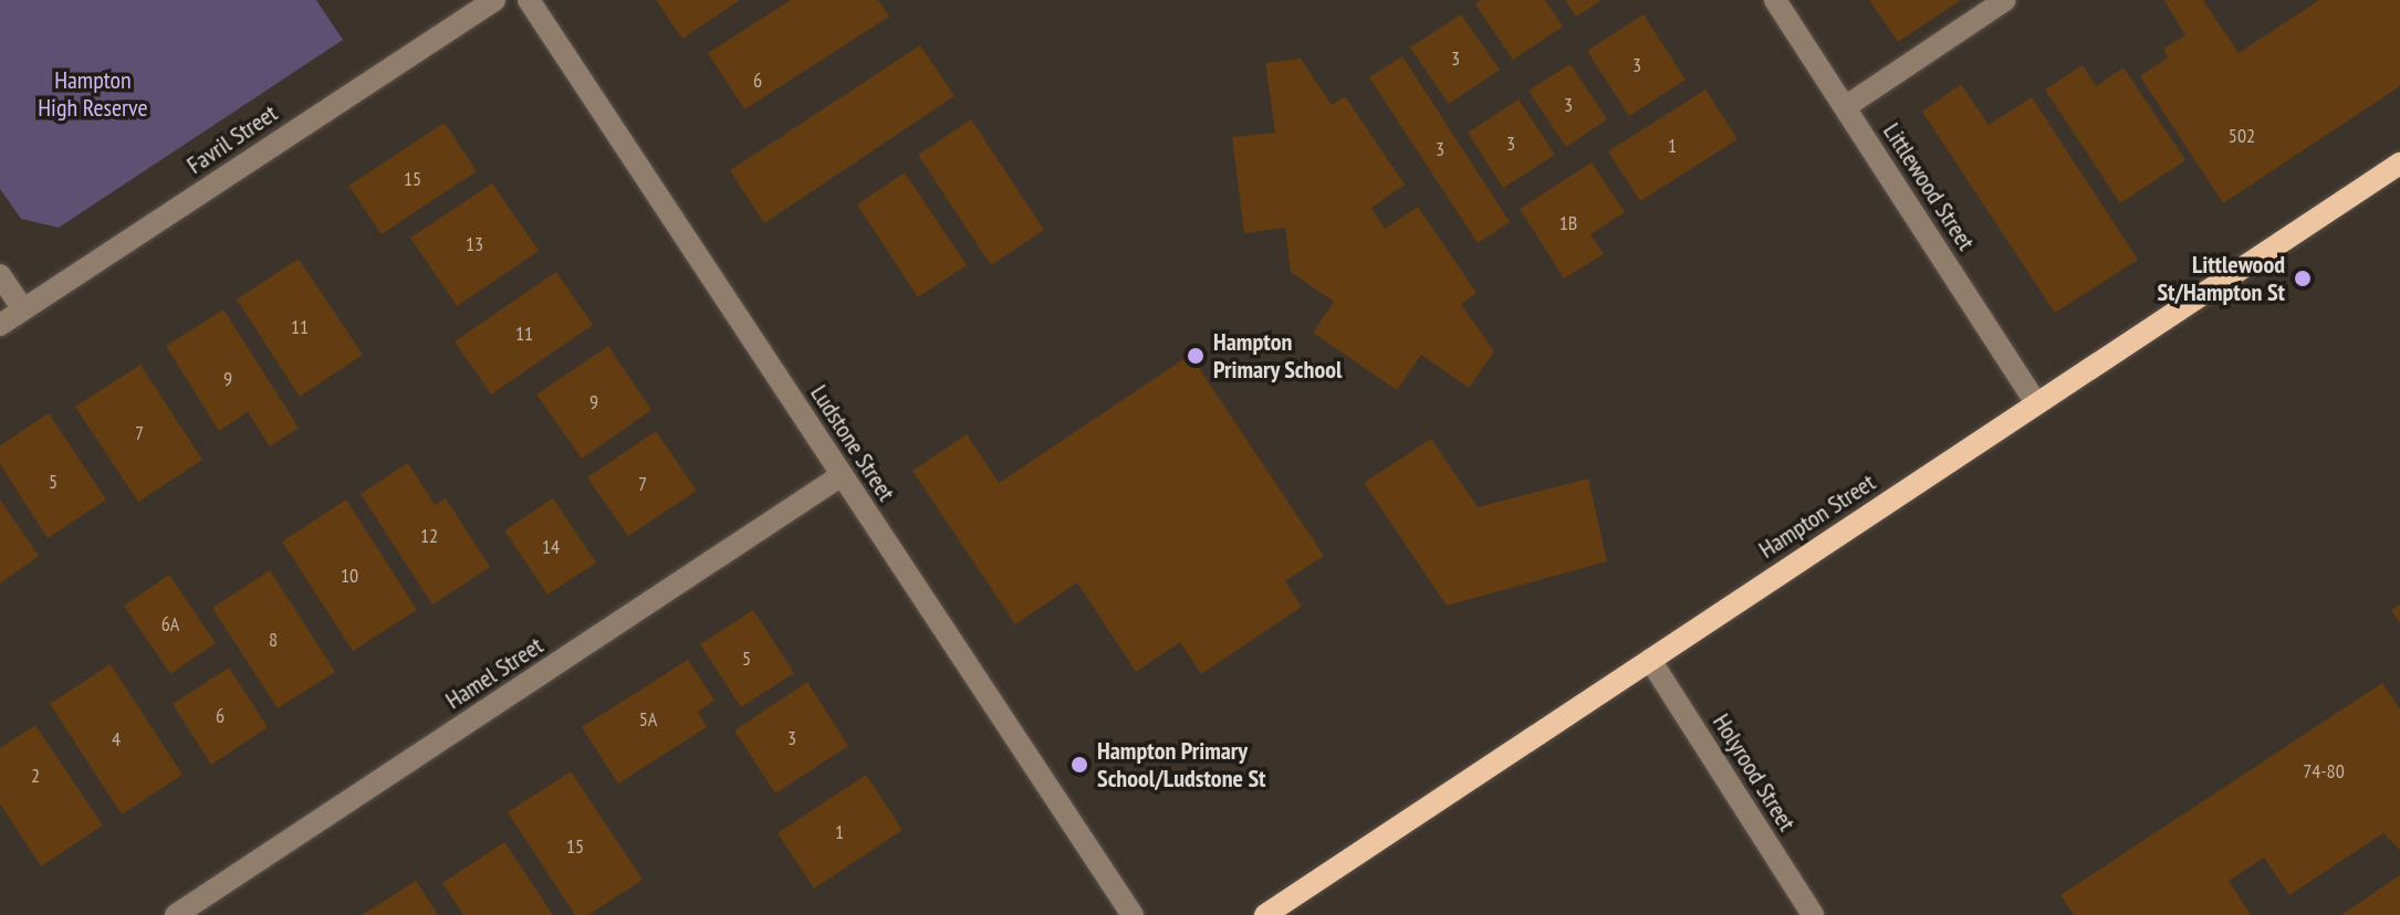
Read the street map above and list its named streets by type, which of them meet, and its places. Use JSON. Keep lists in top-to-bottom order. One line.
{"streets":{"main road":["Hampton Street"],"street":["Favril Street","Littlewood Street","Ludstone Street","Hamel Street","Holyrood Street"]},"crossings":[["Littlewood Street","Hampton Street"],["Ludstone Street","Hamel Street"],["Hampton Street","Holyrood Street"]],"parks":["Hampton High Reserve"],"places":["Littlewood St/Hampton St","Hampton Primary School","Hampton Primary School/Ludstone St"],"house_numbers":["3","3","6","3","502","3","1","3","15","1B","13","11","11","9","9","7","5","7","12","14","10","6A","8","5","6","5A","3","4","74-80","2","1","15"]}
